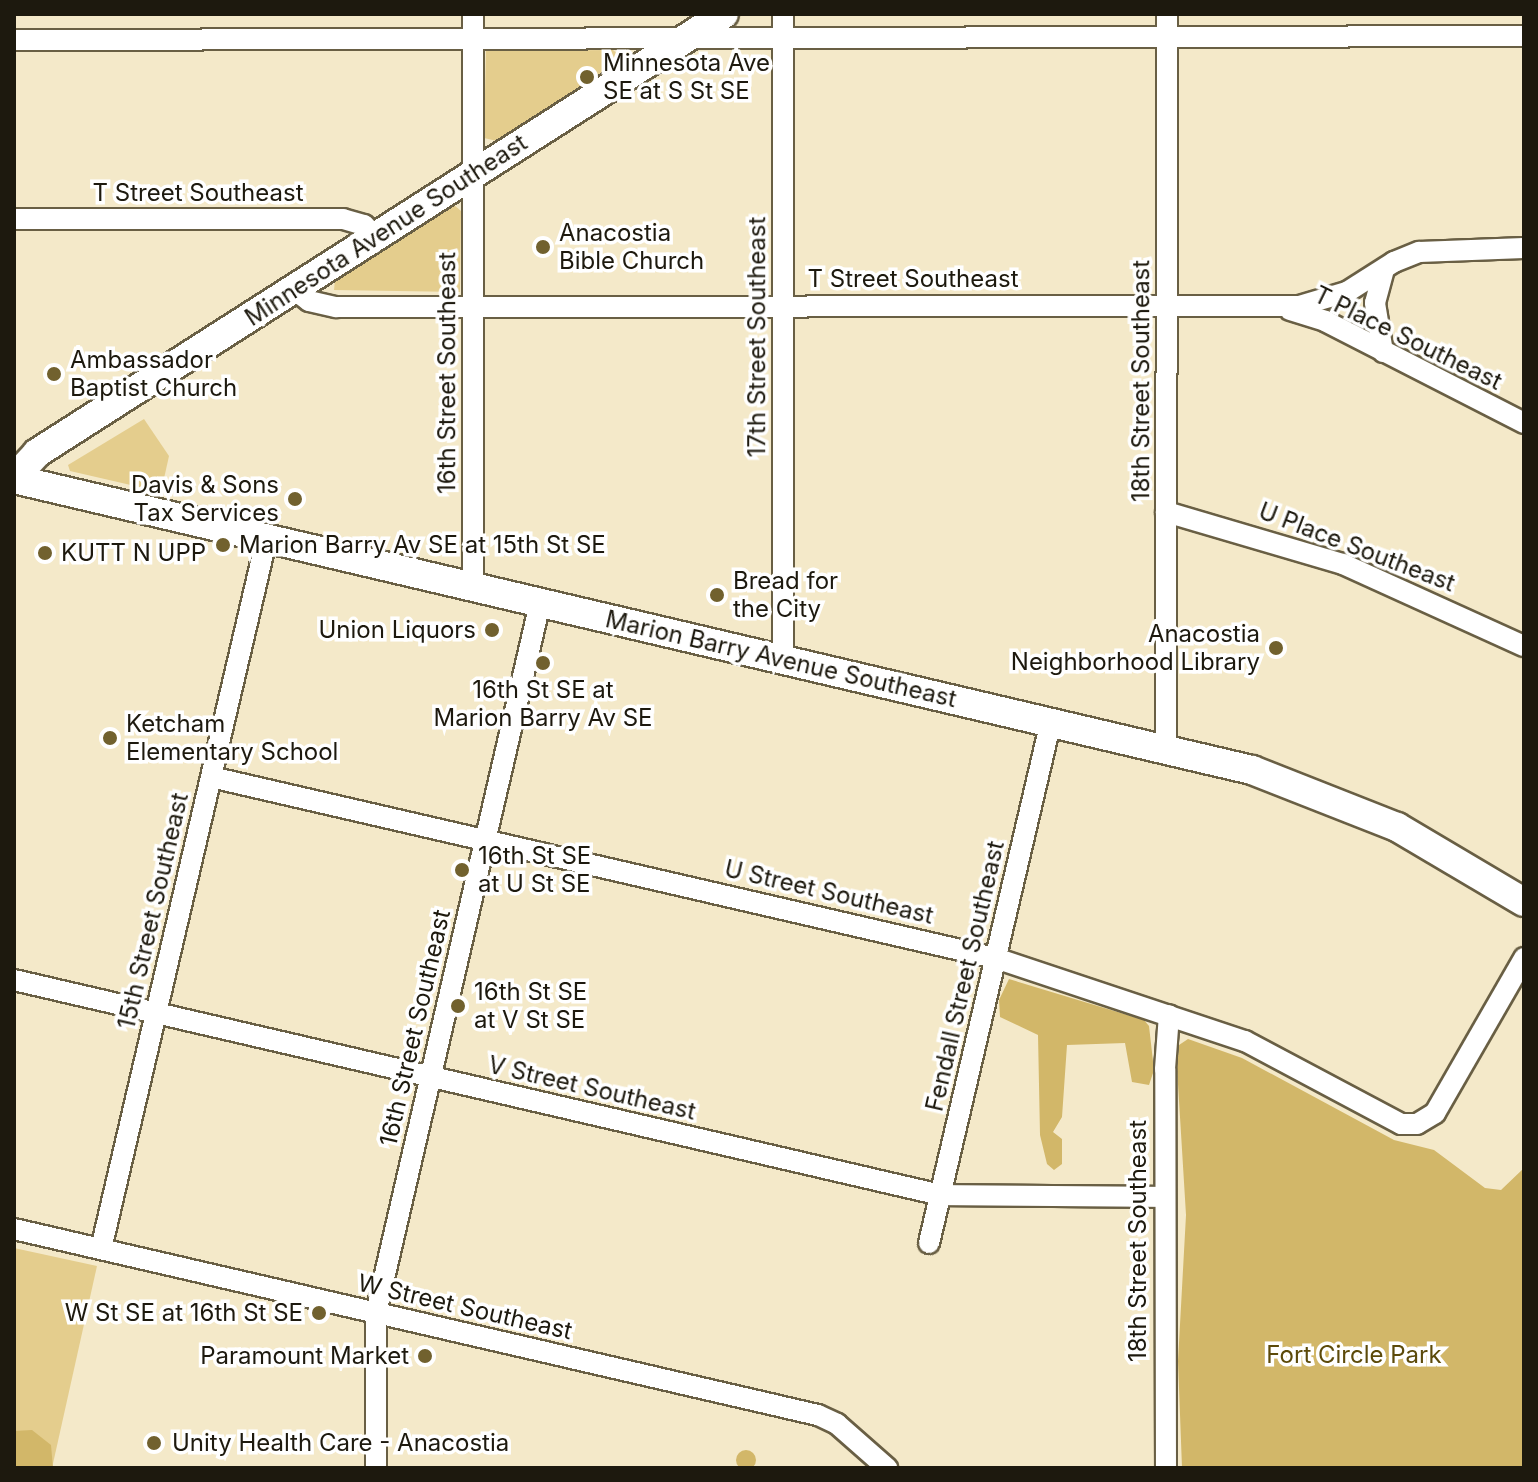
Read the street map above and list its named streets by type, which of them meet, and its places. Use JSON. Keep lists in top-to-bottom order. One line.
{"streets":{"main road":["Minnesota Avenue Southeast","Marion Barry Avenue Southeast"],"street":["T Street Southeast","17th Street Southeast","T Place Southeast","16th Street Southeast","18th Street Southeast","U Place Southeast","U Street Southeast","15th Street Southeast","Fendall Street Southeast","V Street Southeast","W Street Southeast"]},"crossings":[["T Street Southeast","Minnesota Avenue Southeast"],["T Street Southeast","17th Street Southeast"],["T Street Southeast","T Place Southeast"],["T Street Southeast","16th Street Southeast"],["T Street Southeast","18th Street Southeast"],["Minnesota Avenue Southeast","16th Street Southeast"],["Minnesota Avenue Southeast","Marion Barry Avenue Southeast"],["17th Street Southeast","Marion Barry Avenue Southeast"],["16th Street Southeast","Marion Barry Avenue Southeast"],["16th Street Southeast","U Street Southeast"],["16th Street Southeast","V Street Southeast"],["16th Street Southeast","W Street Southeast"],["18th Street Southeast","U Place Southeast"],["18th Street Southeast","Marion Barry Avenue Southeast"],["18th Street Southeast","U Street Southeast"],["18th Street Southeast","V Street Southeast"],["Marion Barry Avenue Southeast","15th Street Southeast"],["Marion Barry Avenue Southeast","Fendall Street Southeast"],["U Street Southeast","15th Street Southeast"],["U Street Southeast","Fendall Street Southeast"],["15th Street Southeast","V Street Southeast"],["15th Street Southeast","W Street Southeast"],["Fendall Street Southeast","V Street Southeast"]],"parks":["Fort Circle Park"],"places":["Minnesota Ave SE at S St SE","Anacostia Bible Church","Ambassador Baptist Church","Davis & Sons Tax Services","Marion Barry Av SE at 15th St SE","KUTT N UPP","Bread for the City","Union Liquors","Anacostia Neighborhood Library","16th St SE at Marion Barry Av SE","Ketcham Elementary School","16th St SE at U St SE","16th St SE at V St SE","W St SE at 16th St SE","Paramount Market","Unity Health Care - Anacostia"]}
